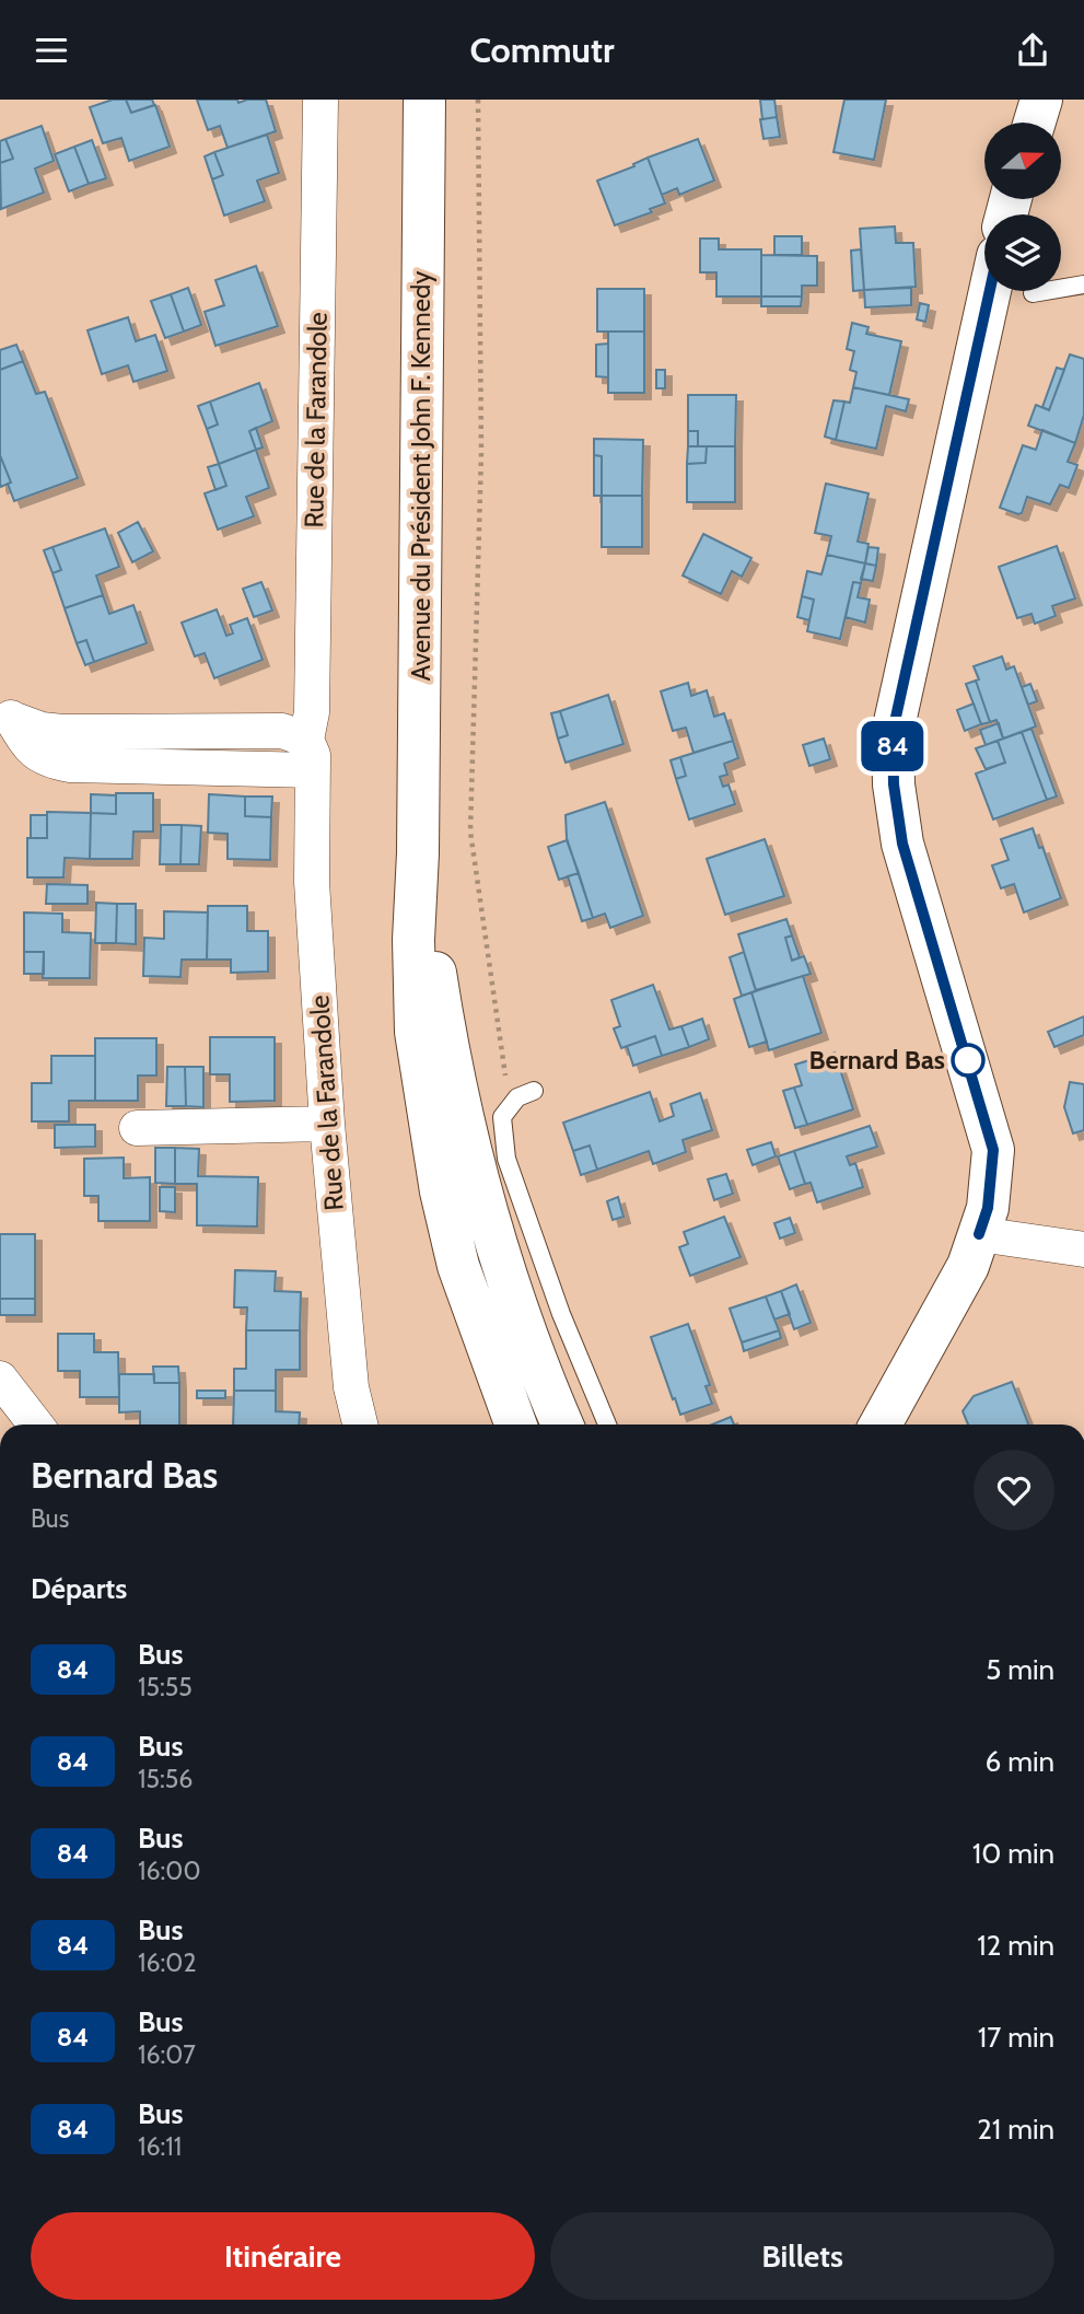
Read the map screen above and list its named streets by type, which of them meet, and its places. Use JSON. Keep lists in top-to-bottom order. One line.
{"streets":{"main road":["Avenue du Président John F. Kennedy"],"street":["Rue de la Farandole"]},"places":["Bernard Bas"],"lines":["bus line 84"],"north":"right","page":{"header":"Commutr","on_map":"84","heading":[["Bernard Bas","Bus"],"Départs"],"list":[{"mark":"84","name":"Bus","note":"15:55","value":"5 min"},{"mark":"84","name":"Bus","note":"15:56","value":"6 min"},{"mark":"84","name":"Bus","note":"16:00","value":"10 min"},{"mark":"84","name":"Bus","note":"16:02","value":"12 min"},{"mark":"84","name":"Bus","note":"16:07","value":"17 min"},{"mark":"84","name":"Bus","note":"16:11","value":"21 min"}],"buttons":["Itinéraire","Billets"]}}
